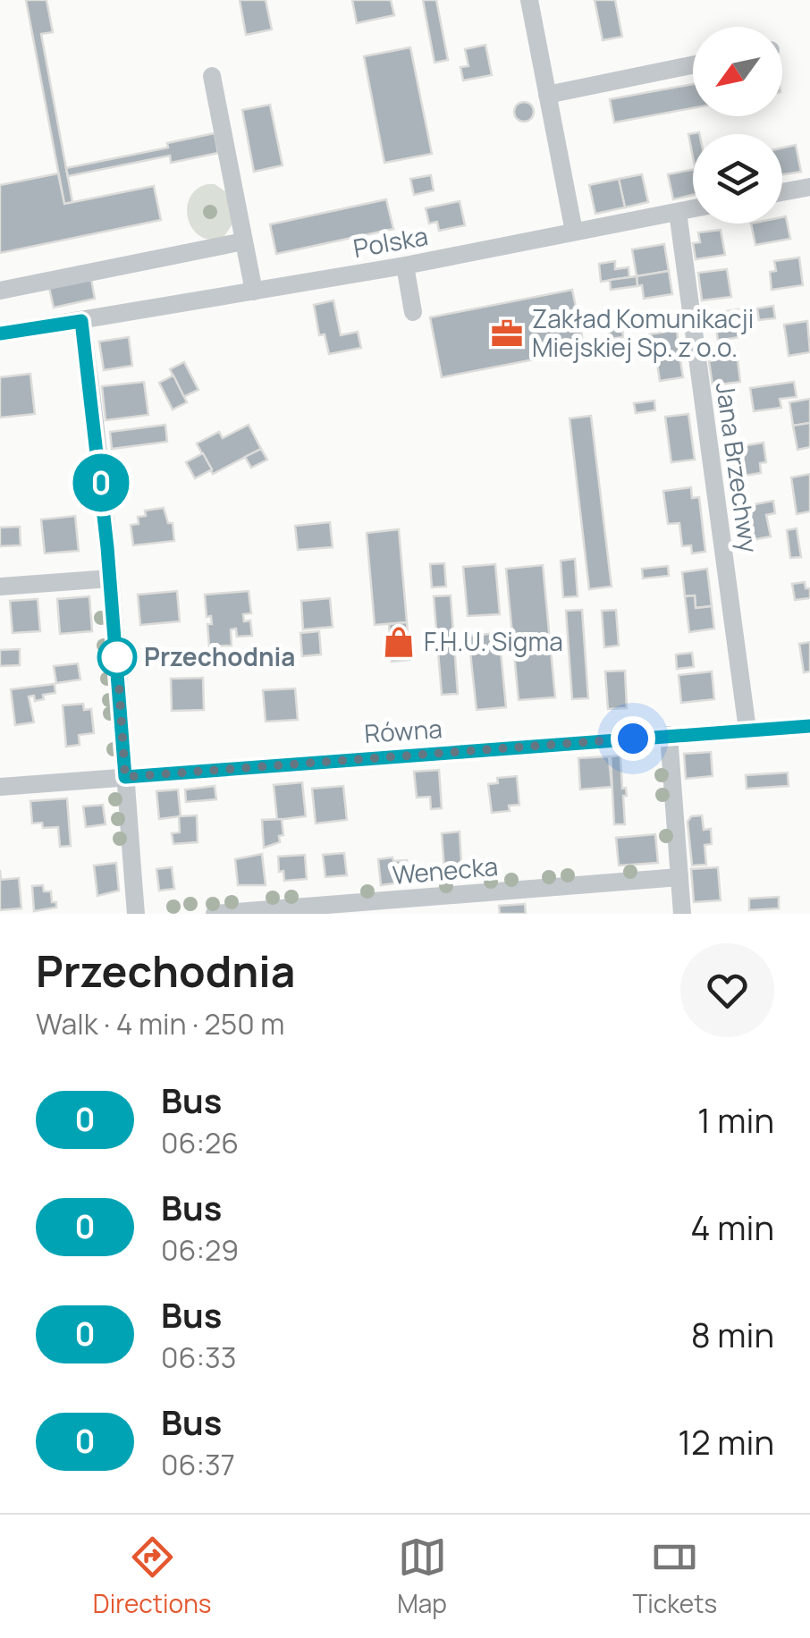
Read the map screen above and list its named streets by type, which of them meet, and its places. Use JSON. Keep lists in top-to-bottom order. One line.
{"streets":{"street":["Polska","Jana Brzechwy","Równa","Wenecka"]},"crossings":[["Polska","Jana Brzechwy"],["Jana Brzechwy","Równa"]],"places":{"office":["Zakład Komunikacji Miejskiej Sp. z o.o."],"shop":["F.H.U. Sigma"],"other":["Przechodnia"]},"lines":["bus line 0"],"north":"bottom left","page":{"on_map":"0","heading":["Przechodnia","Walk · 4 min · 250 m"],"list":[{"mark":"0","name":"Bus","note":"06:26","value":"1 min"},{"mark":"0","name":"Bus","note":"06:29","value":"4 min"},{"mark":"0","name":"Bus","note":"06:33","value":"8 min"},{"mark":"0","name":"Bus","note":"06:37","value":"12 min"}],"tabs":["Directions","Map","Tickets"]}}
